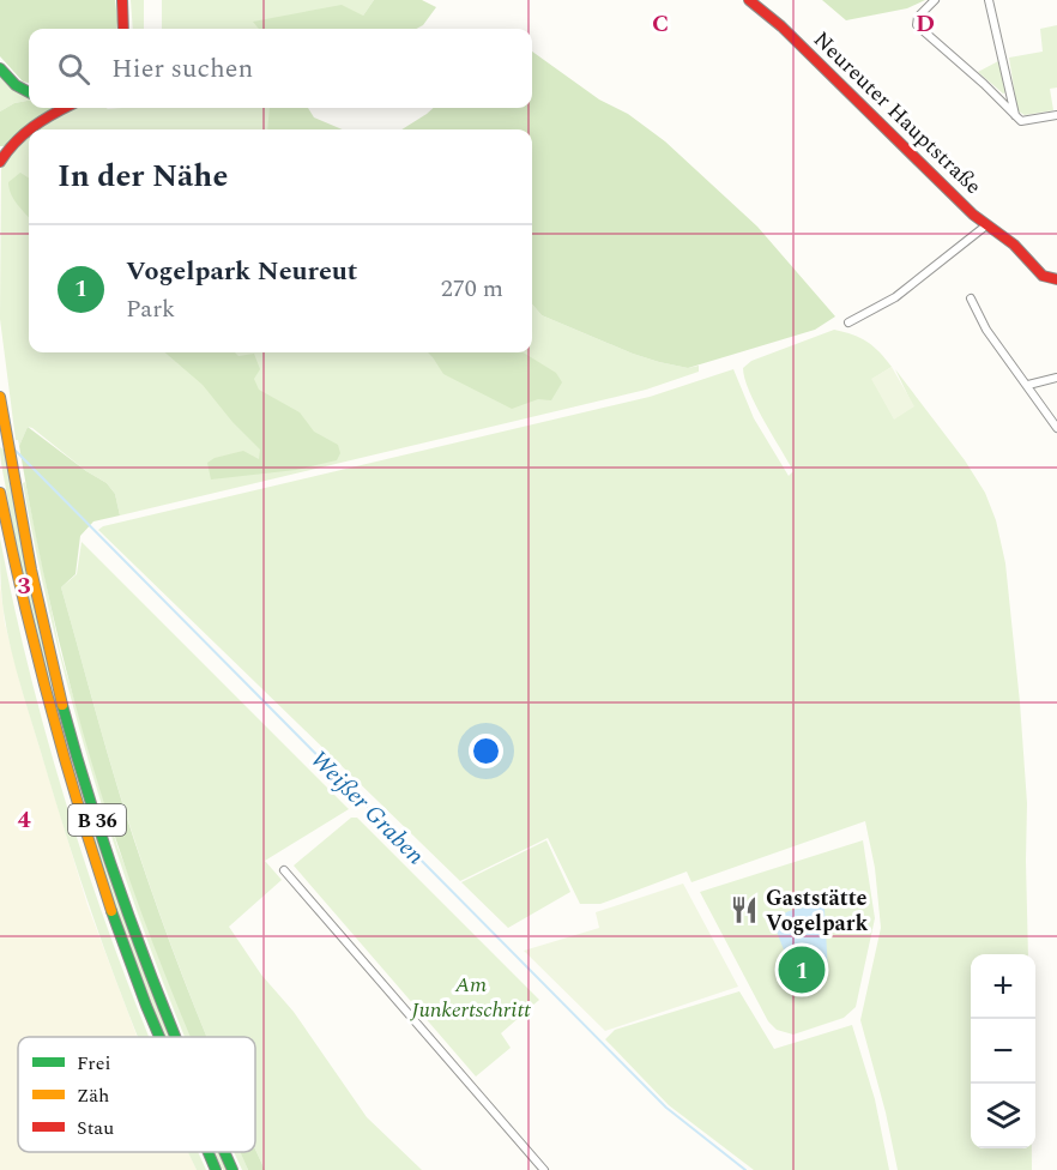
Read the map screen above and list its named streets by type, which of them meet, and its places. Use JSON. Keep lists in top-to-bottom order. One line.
{"streets":{"main road":["Neureuter Hauptstraße","B 36"]},"water":["Weißer Graben"],"parks":["Am Junkertschritt"],"places":{"restaurant":["Gaststätte Vogelpark"]},"legend":["Frei","Zäh","Stau"],"page":{"search":"Hier suchen","heading":"In der Nähe","list":[{"mark":"1","name":"Vogelpark Neureut","note":"Park","value":"270 m"}],"pins":"1","map_buttons":["+","−"]},"grid":{"columns":["C","D"],"rows":["3","4"]}}
